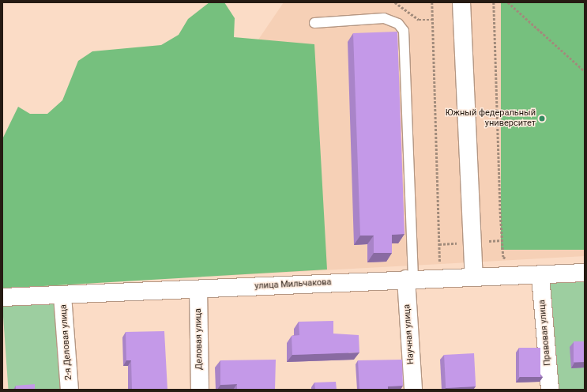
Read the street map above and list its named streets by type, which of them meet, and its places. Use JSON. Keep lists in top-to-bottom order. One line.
{"streets":{"street":["улица Мильчакова","Правовая улица","Научная улица","Деловая улица","2-я Деловая улица"]},"crossings":[["улица Мильчакова","Правовая улица"],["улица Мильчакова","Научная улица"],["улица Мильчакова","Деловая улица"],["улица Мильчакова","2-я Деловая улица"]],"places":["Южный федеральный университет"]}
